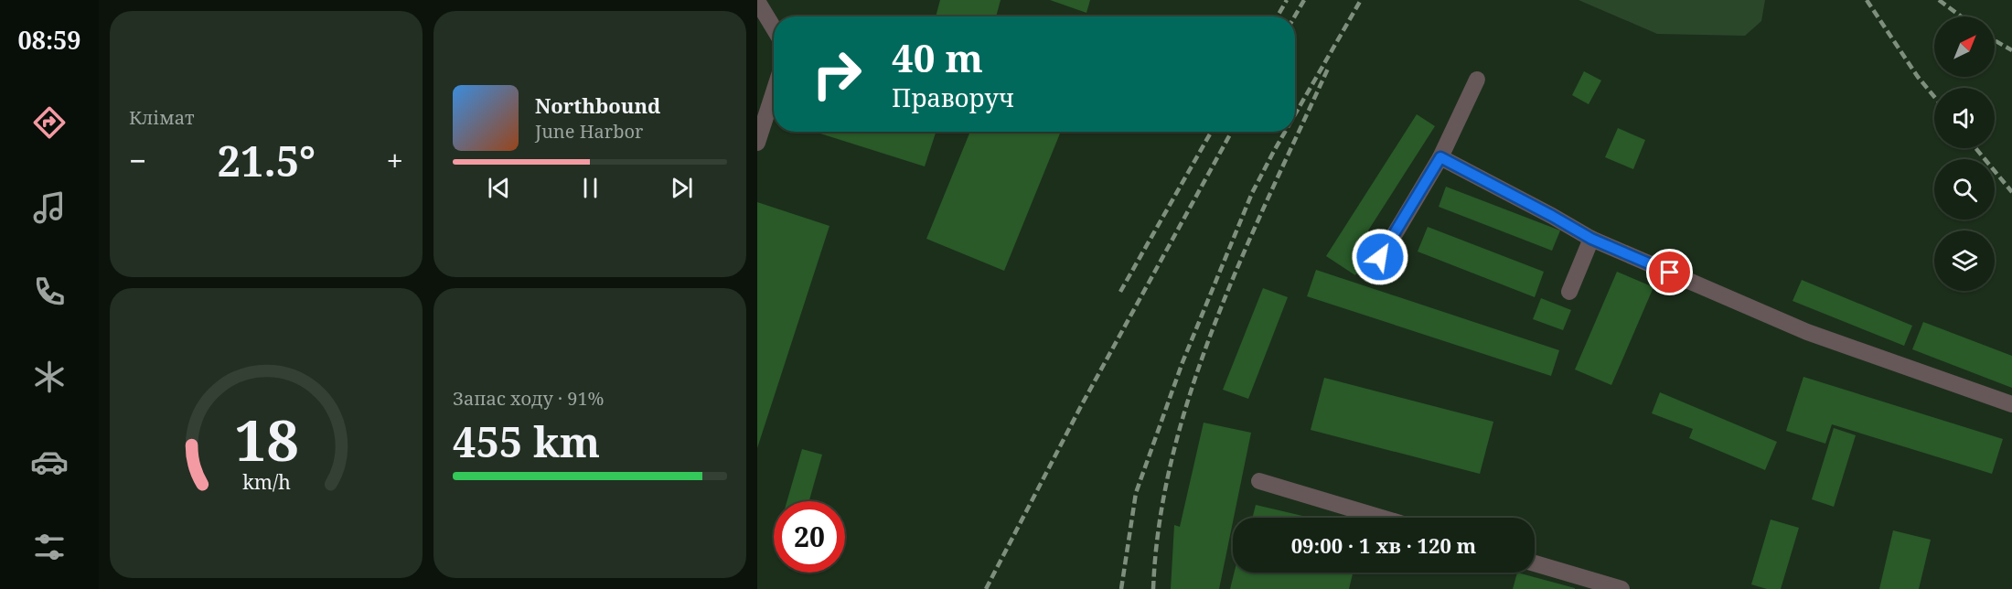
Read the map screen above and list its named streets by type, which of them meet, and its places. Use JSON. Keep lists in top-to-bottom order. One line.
{"north":"top right","page":{"tabs":"08:59","tile":["Клімат",["Запас ходу · 91%","455 km"]],"turn":["40 m","Праворуч"],"song":["Northbound","June Harbor"],"heat":["−","21.5°","+"],"limit":"20","trip":"09:00 · 1 хв · 120 m","gauge":["18","km/h"]}}
